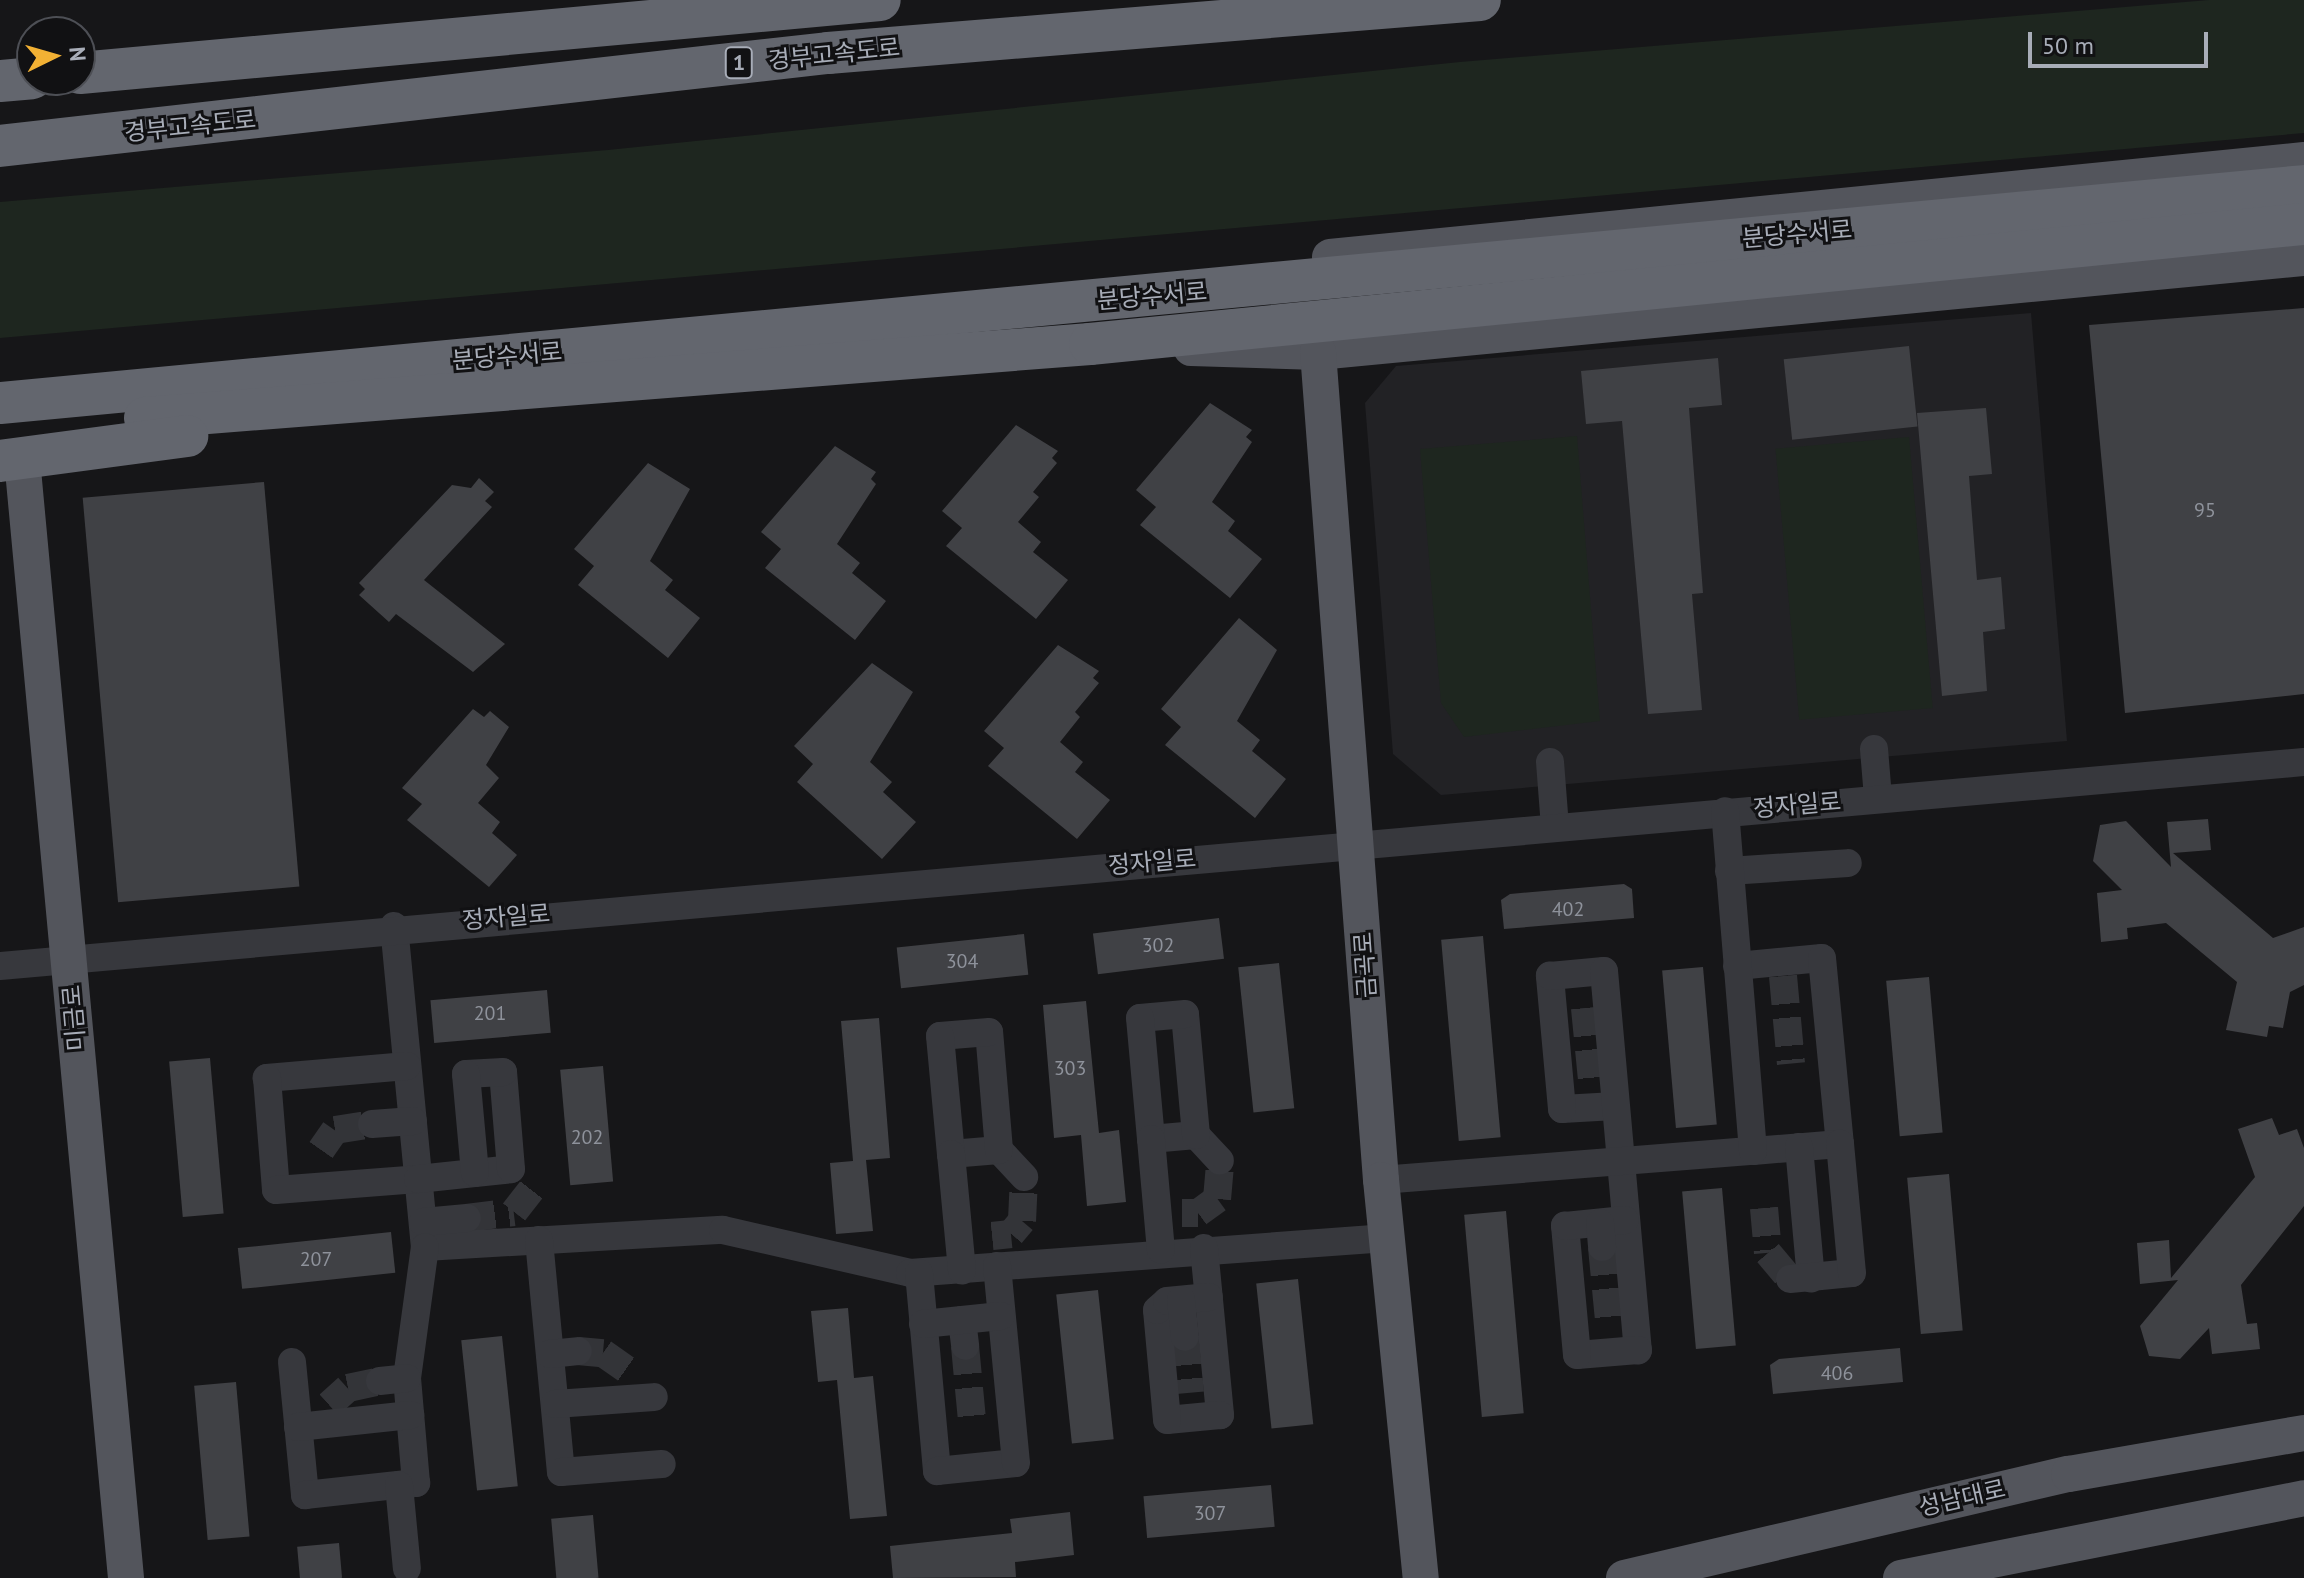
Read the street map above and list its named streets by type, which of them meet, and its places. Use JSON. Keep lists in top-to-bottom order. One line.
{"streets":{"highway":["경부고속도로","1","분당수서로"],"main road":["금곡로","미금로","성남대로"],"street":["정자일로"]},"crossings":[["정자일로","금곡로"],["정자일로","미금로"]],"house_numbers":["95","402","302","304","201","303","202","207","406","307"],"scale_bar":"50 m","north":"right"}
